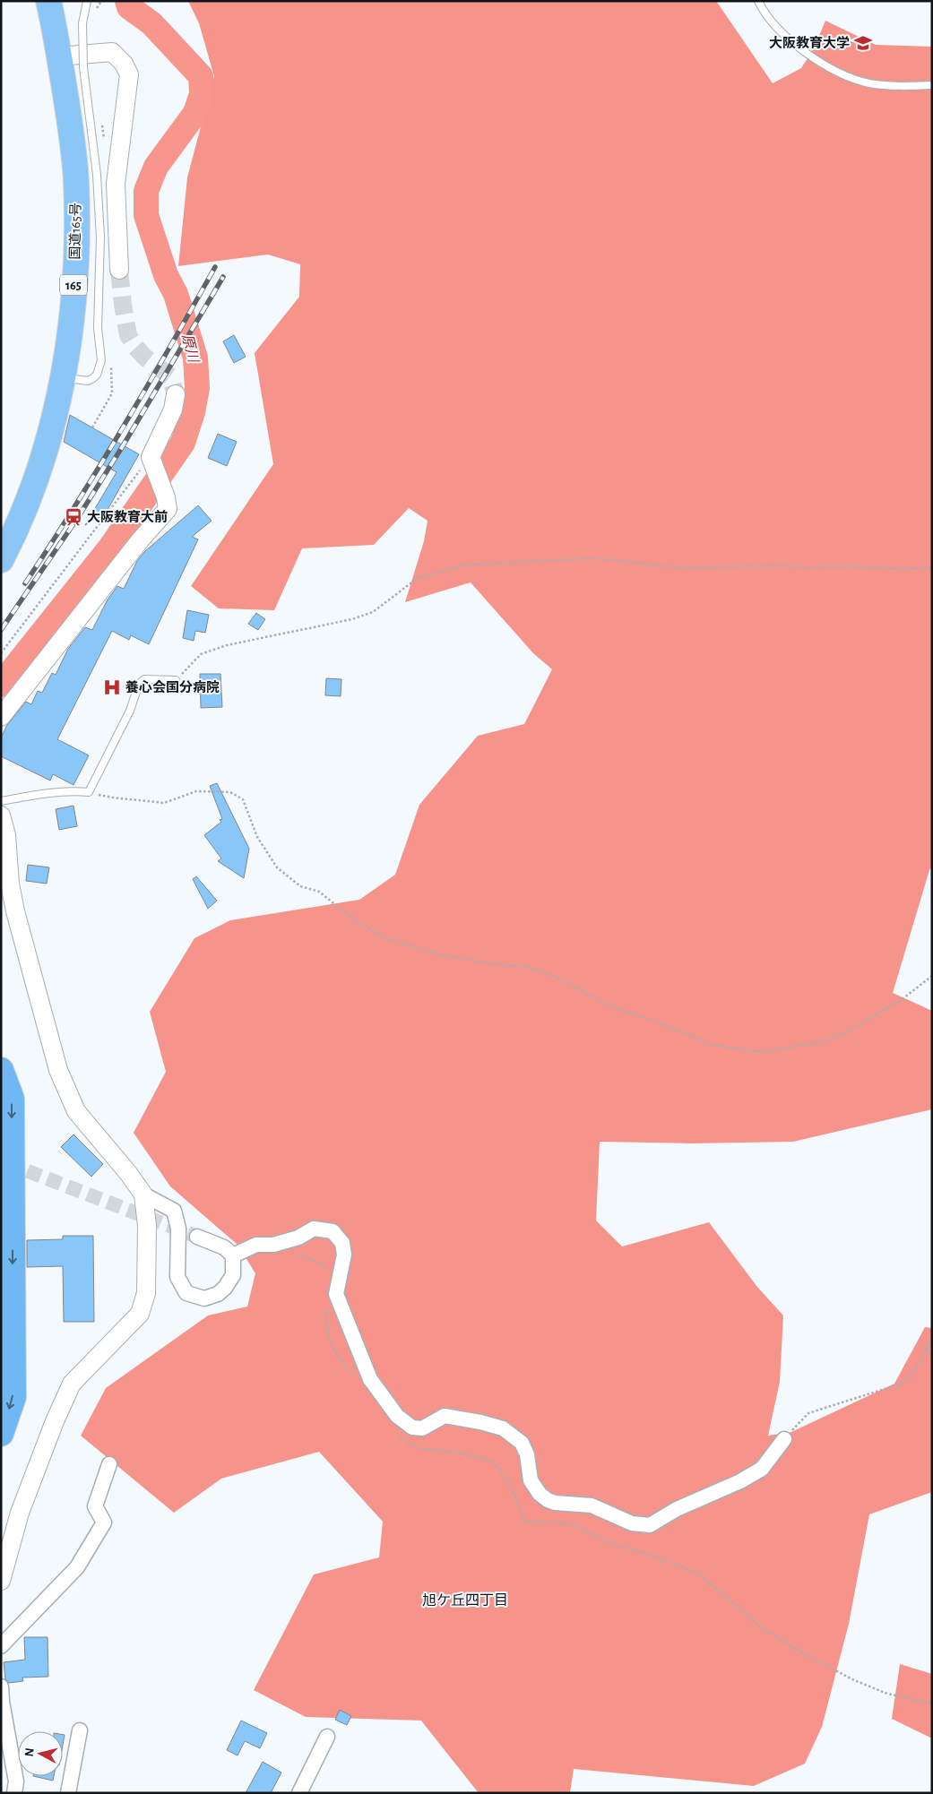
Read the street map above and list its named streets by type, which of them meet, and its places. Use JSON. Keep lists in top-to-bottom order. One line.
{"streets":{"highway":["国道165号","165"]},"districts":["旭ケ丘四丁目"],"water":["原川"],"places":{"school or university":["大阪教育大学"],"station":["大阪教育大前"],"hospital":["養心会国分病院"]},"north":"left"}
